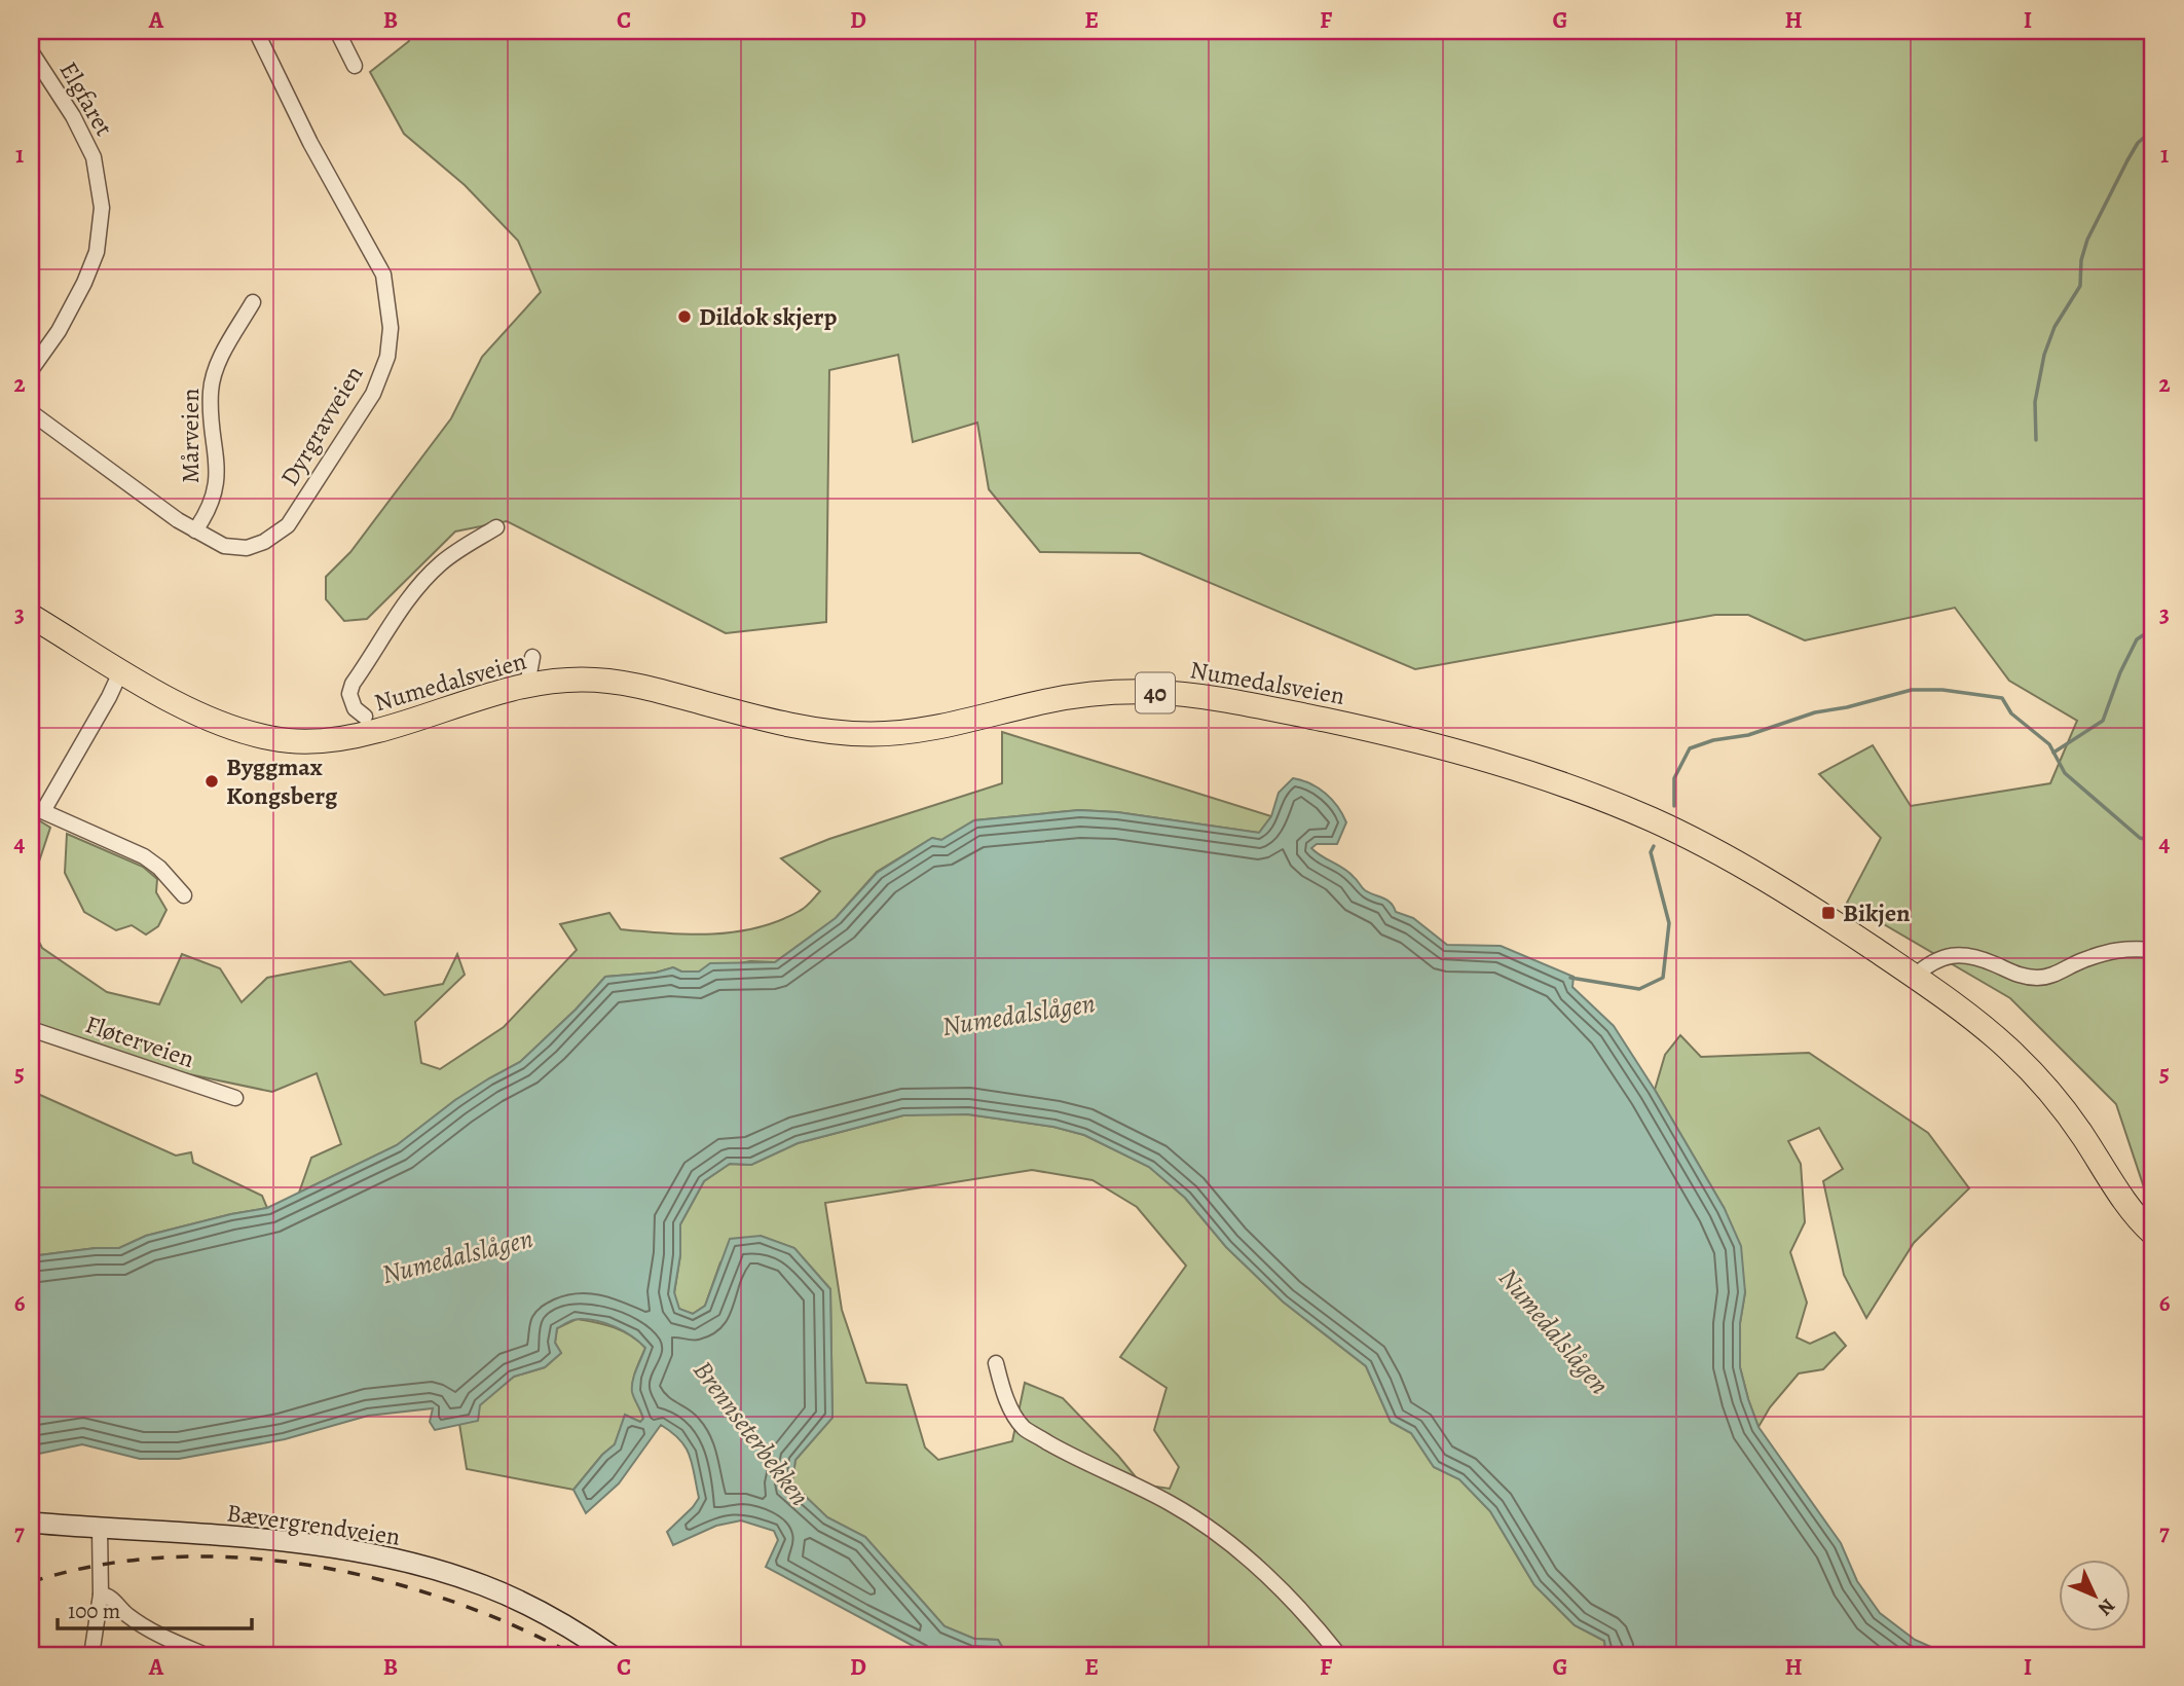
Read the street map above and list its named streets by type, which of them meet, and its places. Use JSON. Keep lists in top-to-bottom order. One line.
{"streets":{"main road":["Numedalsveien","40","Bævergrendveien"],"street":["Elgfaret","Dyrgravveien","Mårveien","Fløterveien"]},"crossings":[["Dyrgravveien","Mårveien"]],"water":["Numedalslågen","Brennseterbekken"],"places":{"other":["Dildok skjerp","Byggmax Kongsberg"],"transit":["Bikjen"]},"scale_bar":"100 m","north":"bottom right","grid":{"columns":["A","B","C","D","E","F","G","H","I"],"rows":["1","2","3","4","5","6","7"]}}
